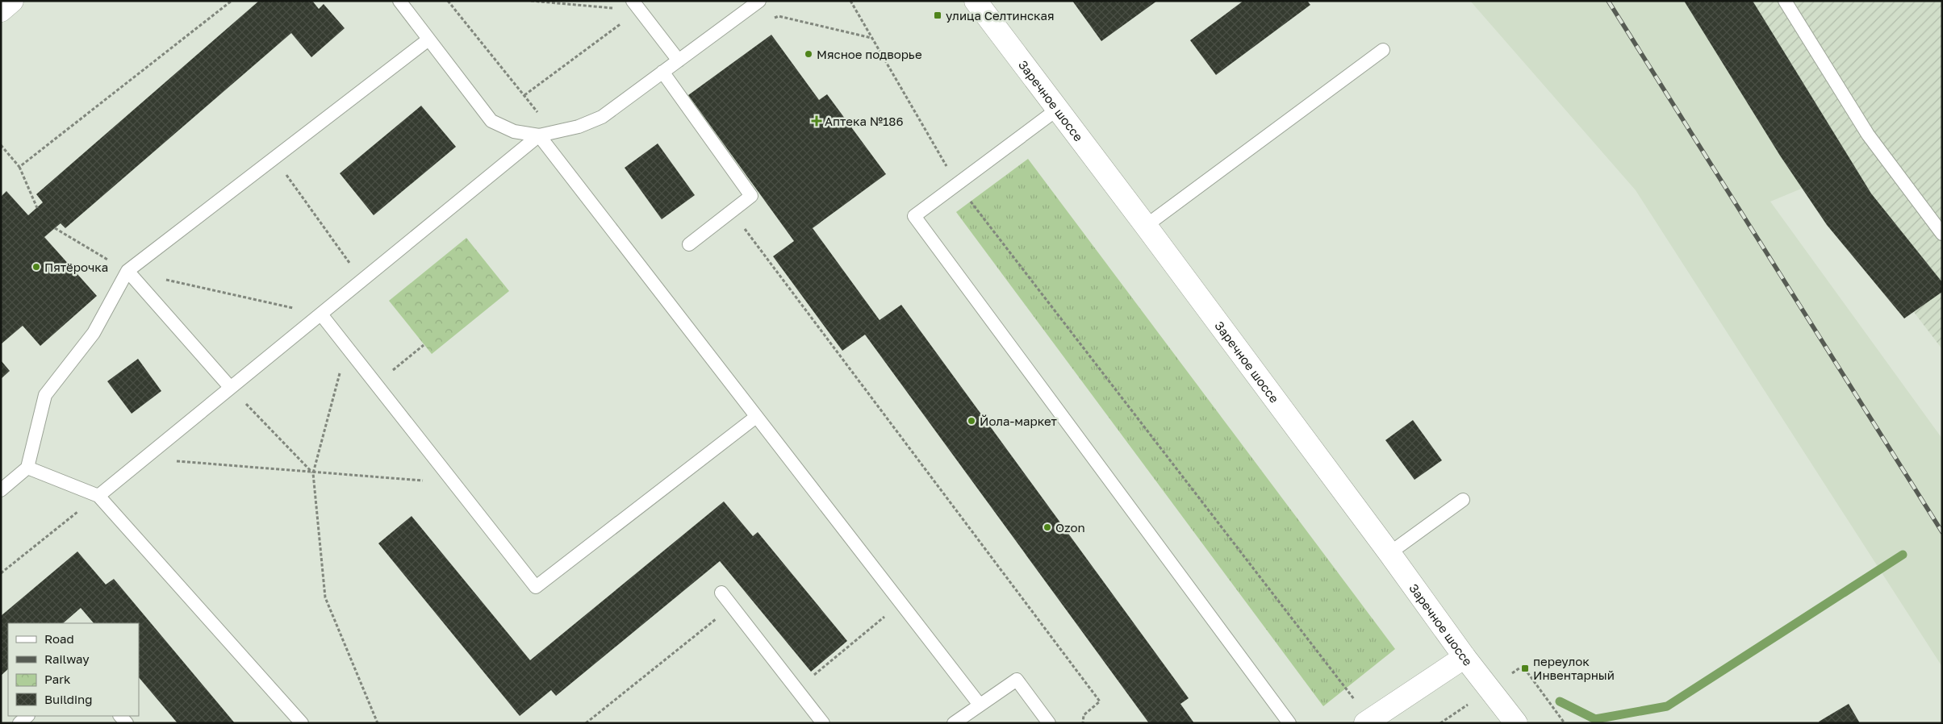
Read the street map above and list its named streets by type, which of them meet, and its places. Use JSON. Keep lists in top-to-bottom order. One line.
{"streets":{"main road":["Заречное шоссе"]},"places":{"transit":["улица Селтинская","переулок Инвентарный"],"other":["Мясное подворье","Пятёрочка","Йола-маркет","Ozon"],"health":["Аптека №186"]},"legend":["Road","Railway","Park","Building"]}
